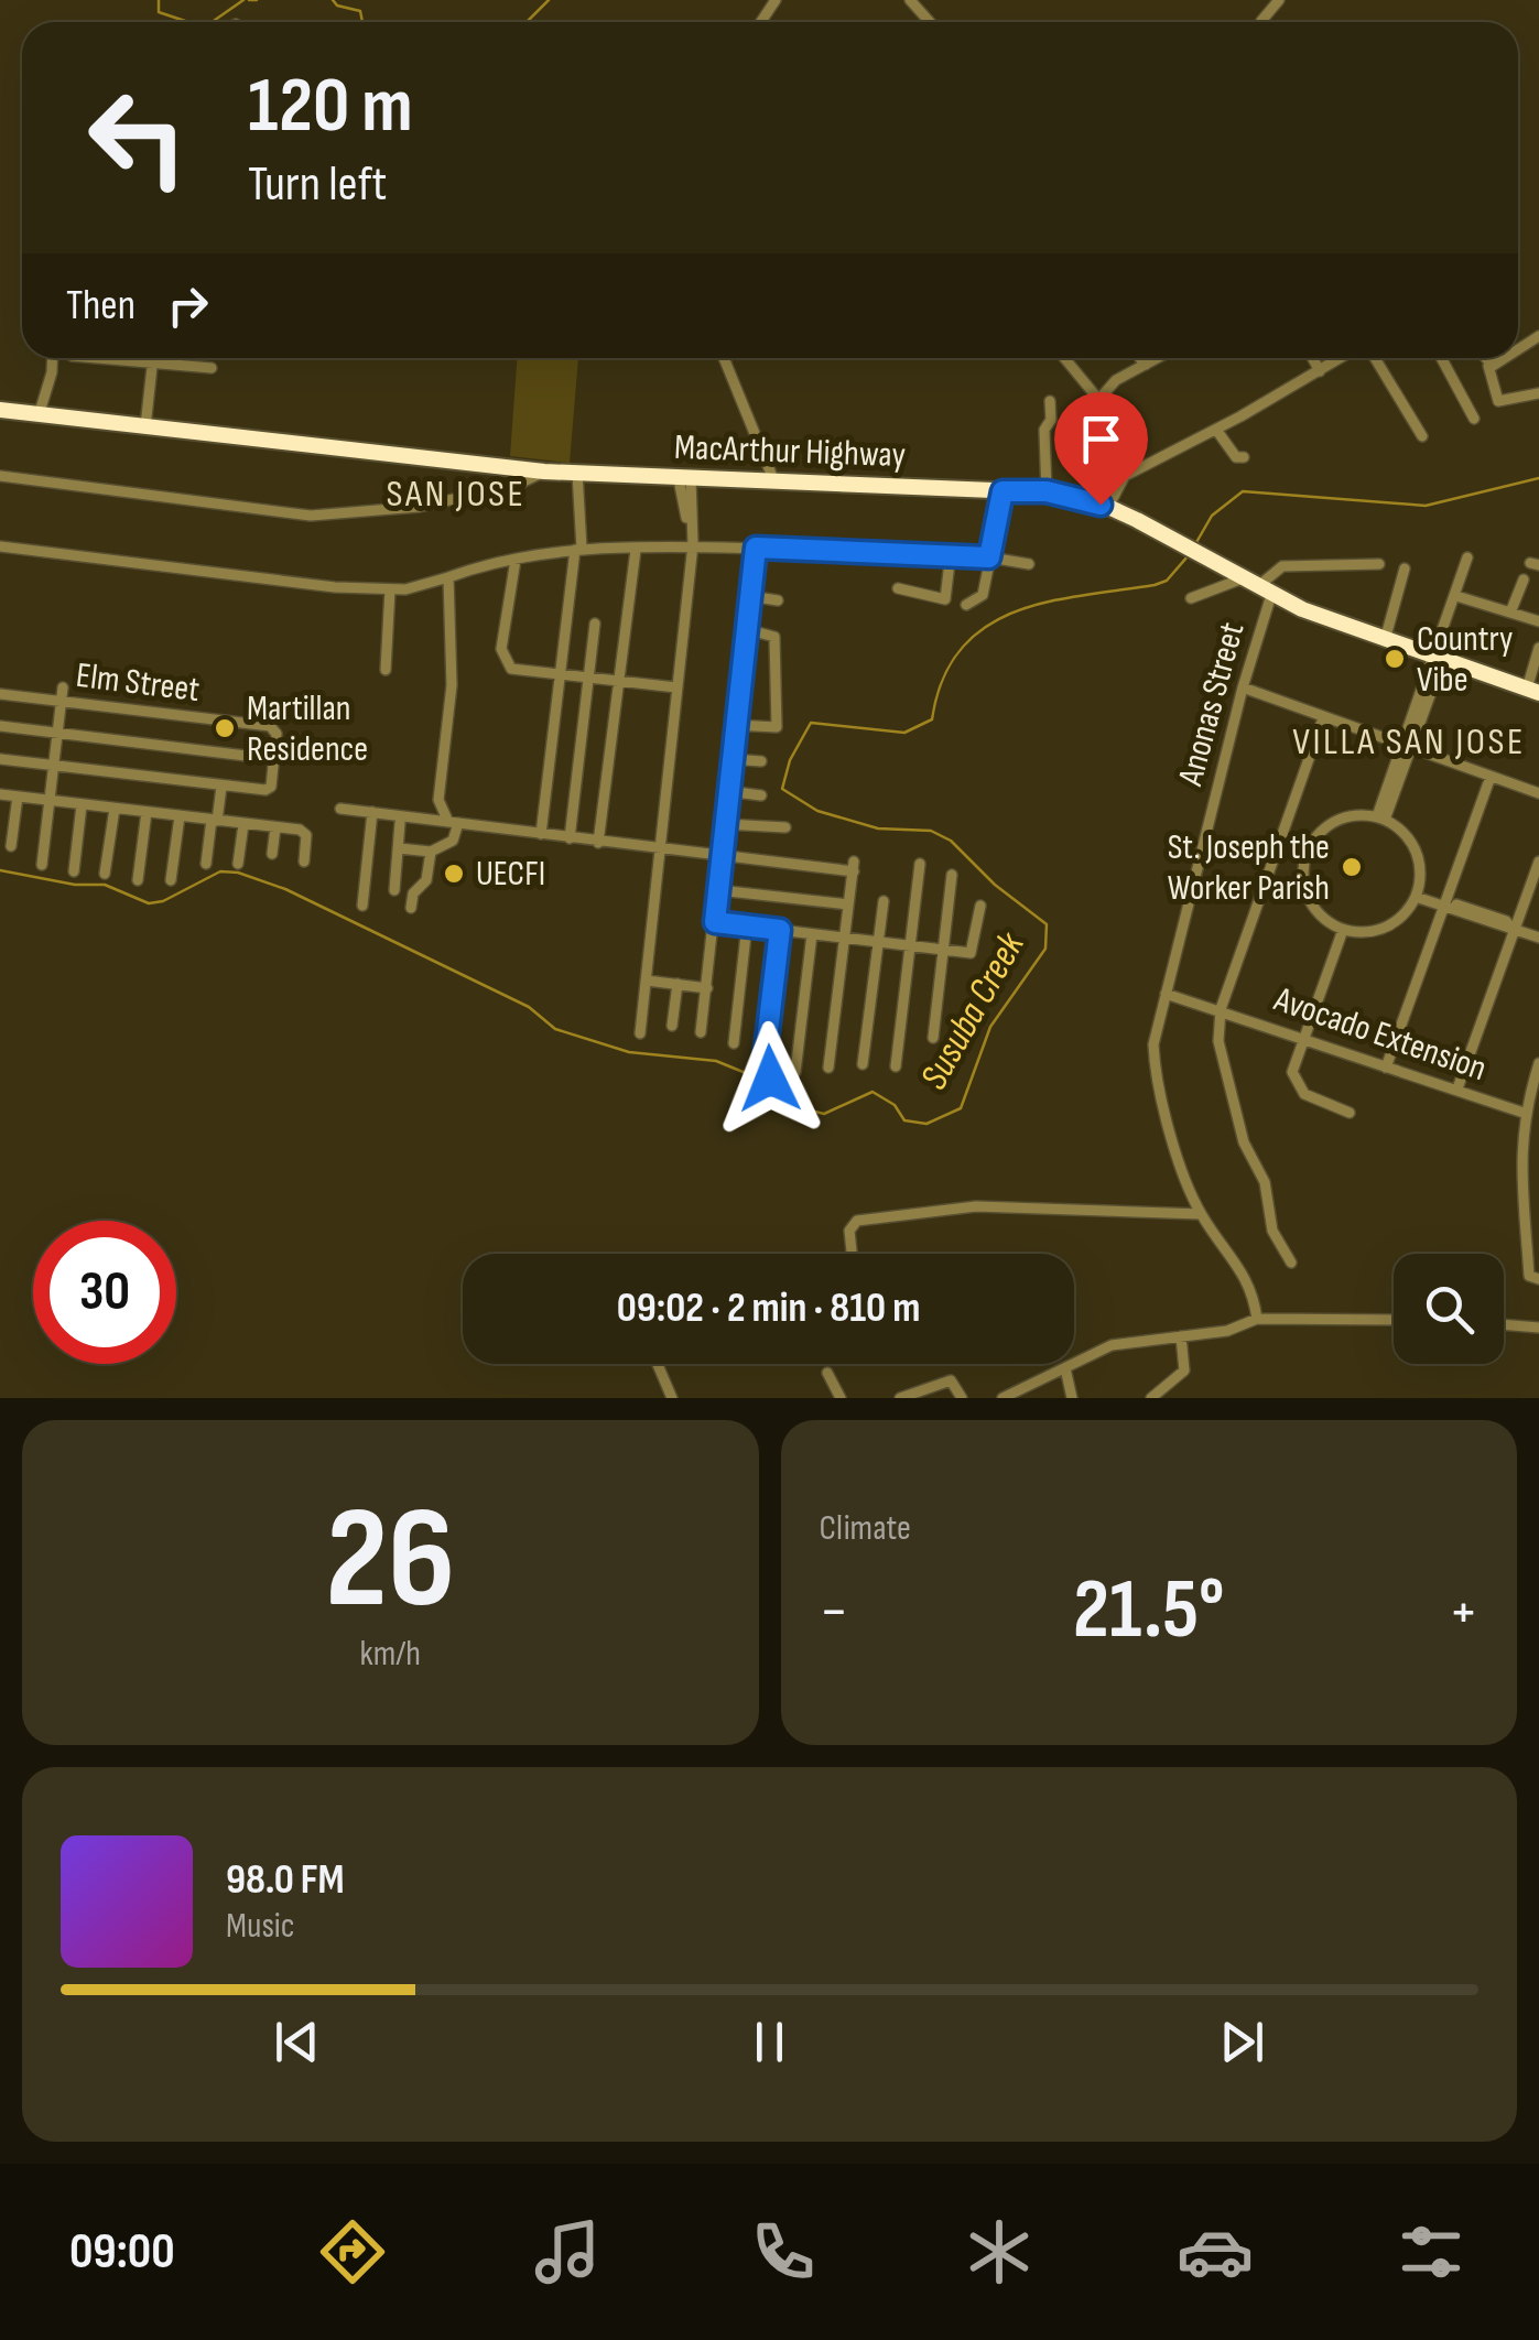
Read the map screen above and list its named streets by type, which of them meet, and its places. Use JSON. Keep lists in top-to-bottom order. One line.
{"streets":{"highway":["MacArthur Highway"],"street":["Elm Street","Anonas Street","Avocado Extension"]},"crossings":[["MacArthur Highway","Anonas Street"],["Anonas Street","Avocado Extension"]],"districts":["SAN JOSE","VILLA SAN JOSE"],"water":["Susuba Creek"],"places":["Country Vibe","Martillan Residence","St. Joseph the Worker Parish","UECFI"],"page":{"turn":["120 m","Turn left"],"then":"Then","limit":"30","trip":"09:02 · 2 min · 810 m","tile":[["26","km/h"],"Climate"],"heat":["−","21.5°","+"],"song":["98.0 FM","Music"],"tabs":"09:00"}}
